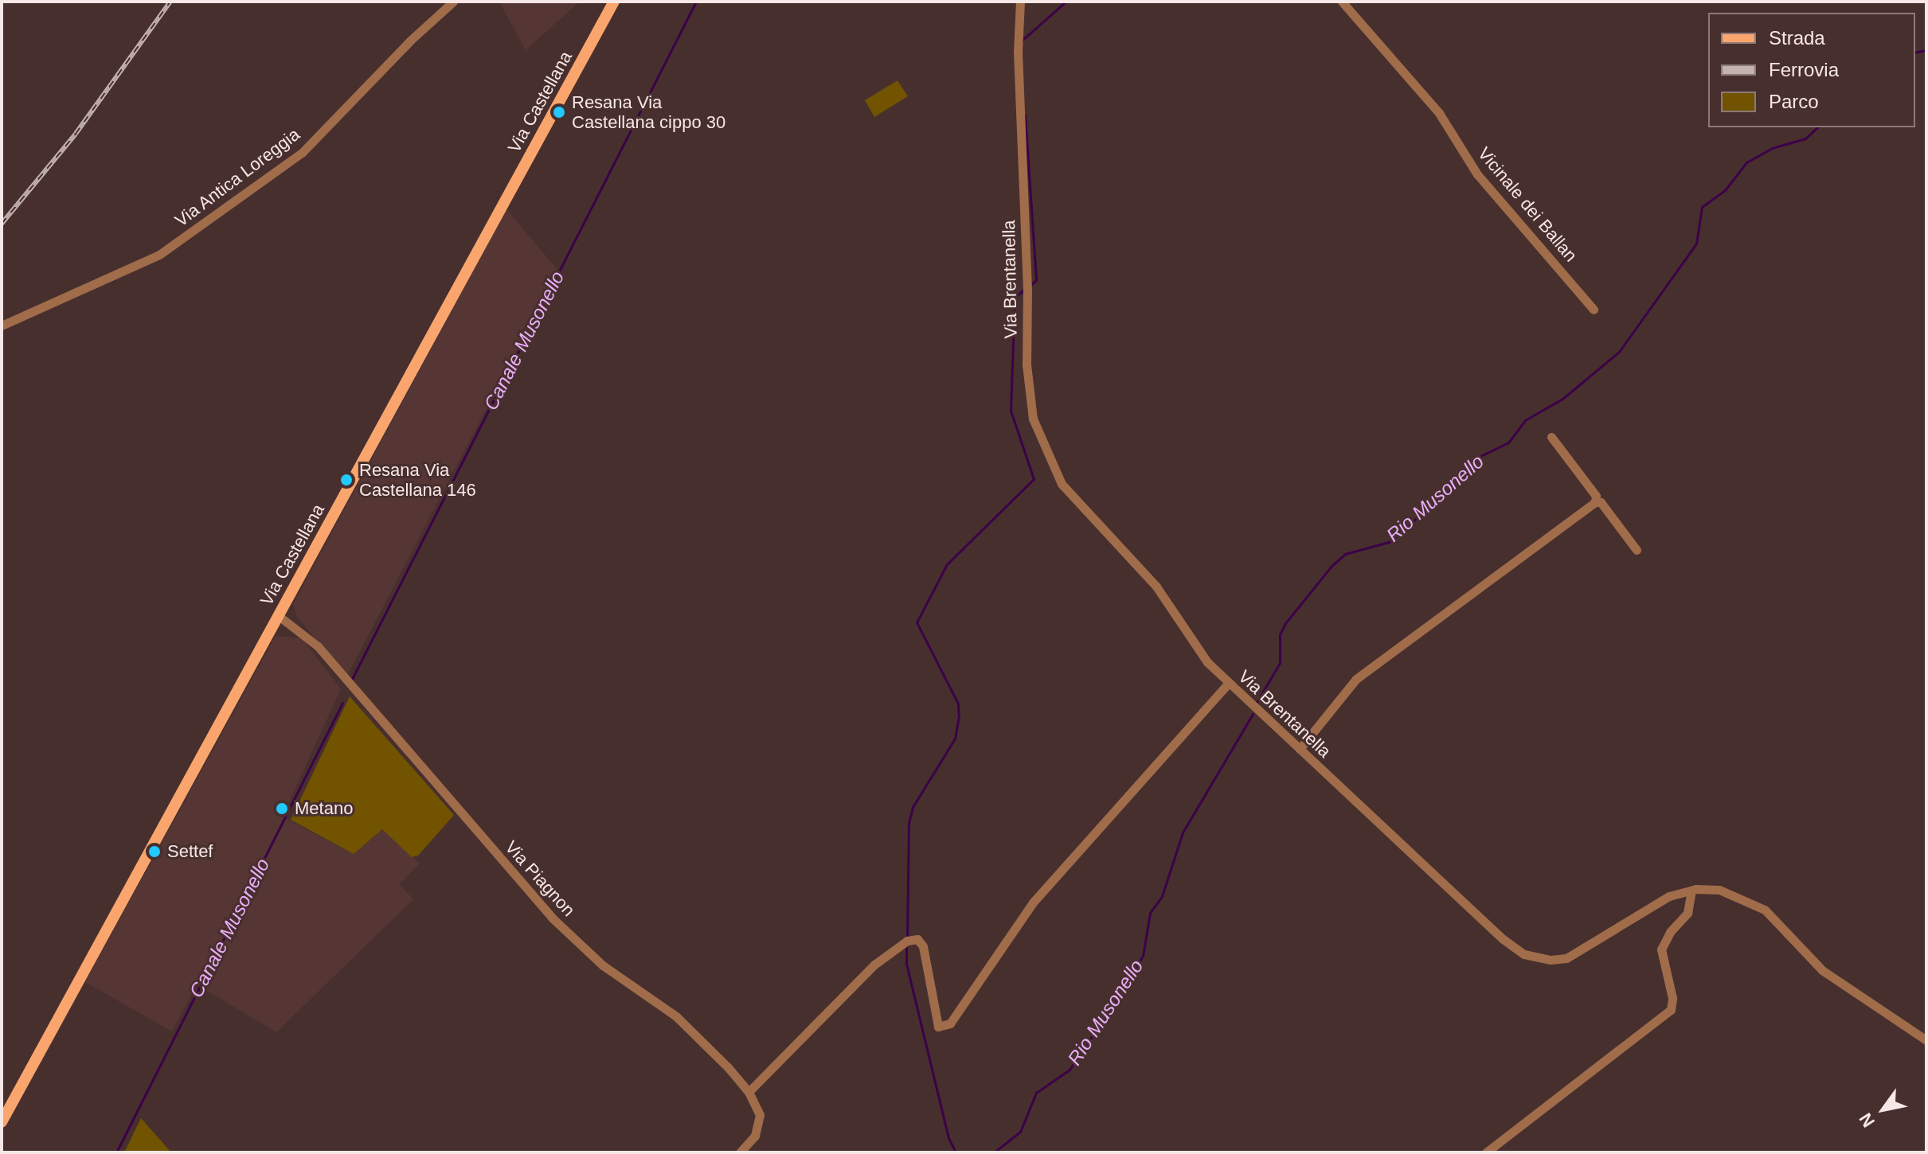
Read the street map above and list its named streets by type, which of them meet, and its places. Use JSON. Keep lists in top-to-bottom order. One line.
{"streets":{"main road":["Via Castellana"],"street":["Via Antica Loreggia","Vicinale dei Ballan","Via Brentanella","Via Piagnon"]},"crossings":[["Via Castellana","Via Piagnon"]],"water":["Canale Musonello","Rio Musonello"],"places":["Resana Via Castellana cippo 30","Resana Via Castellana 146","Metano","Settef"],"legend":["Strada","Ferrovia","Parco"],"north":"bottom left"}
